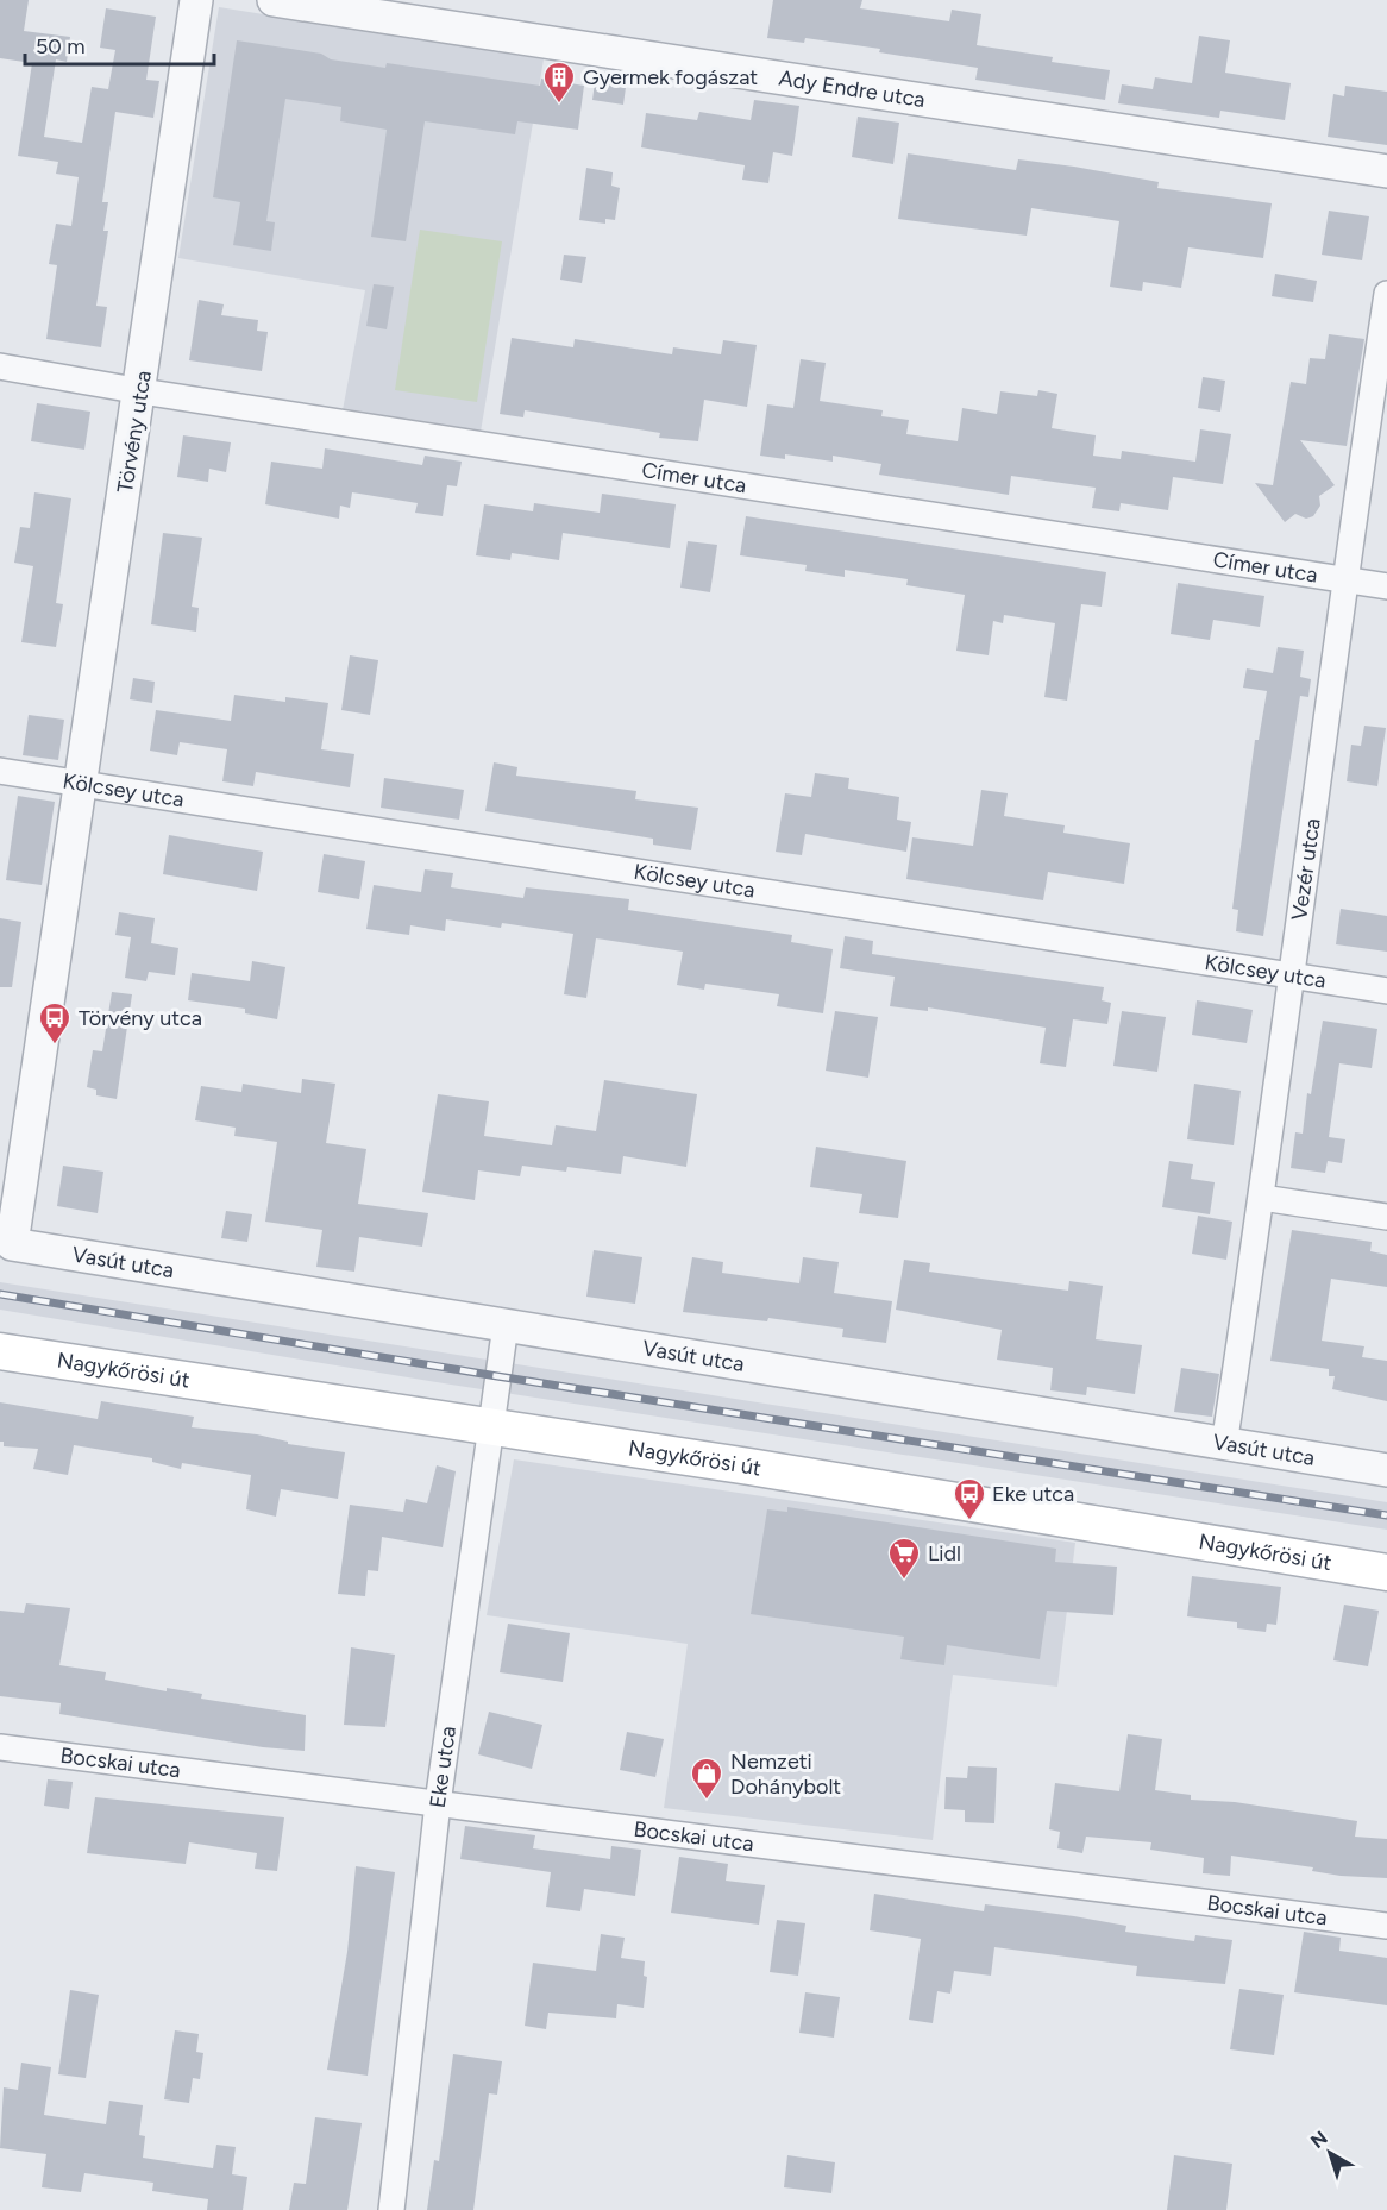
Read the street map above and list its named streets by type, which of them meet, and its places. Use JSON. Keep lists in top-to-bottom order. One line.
{"streets":{"main road":["Nagykőrösi út"],"street":["Ady Endre utca","Törvény utca","Címer utca","Kölcsey utca","Vezér utca","Vasút utca","Bocskai utca","Eke utca"]},"crossings":[["Törvény utca","Címer utca"],["Törvény utca","Kölcsey utca"],["Törvény utca","Vasút utca"],["Címer utca","Vezér utca"],["Kölcsey utca","Vezér utca"],["Vezér utca","Vasút utca"],["Vasút utca","Eke utca"],["Nagykőrösi út","Eke utca"],["Bocskai utca","Eke utca"]],"places":{"building":["Gyermek fogászat"],"bus stop":["Törvény utca","Eke utca"],"supermarket":["Lidl"],"shop":["Nemzeti Dohánybolt"]},"scale_bar":"50 m","north":"top left"}
